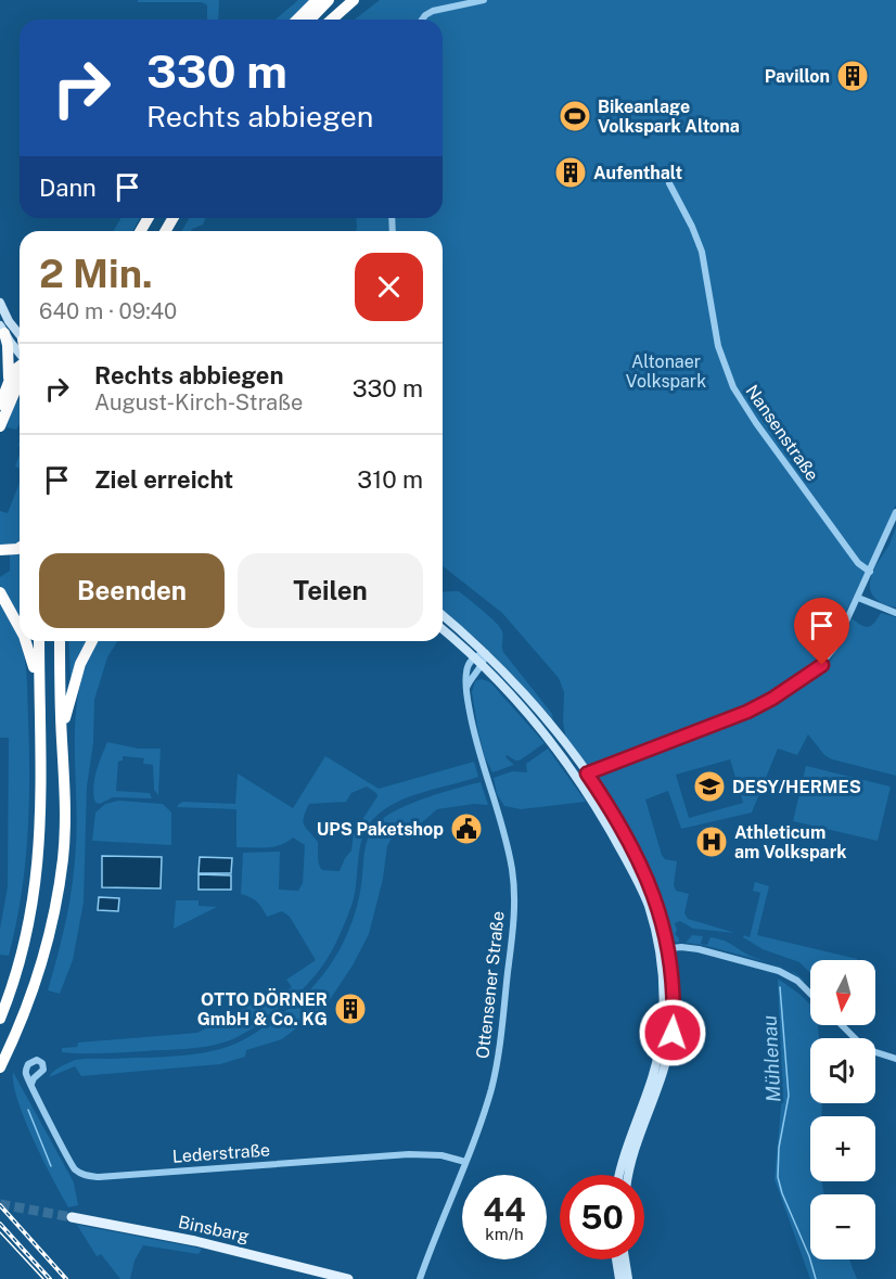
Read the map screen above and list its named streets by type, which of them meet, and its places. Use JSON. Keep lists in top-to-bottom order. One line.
{"streets":{"main road":["Binsbarg"],"street":["Nansenstraße","Ottensener Straße","Lederstraße"]},"crossings":[["Ottensener Straße","Lederstraße"]],"water":["Mühlenau"],"parks":["Altonaer Volkspark"],"places":{"building":["Pavillon","Aufenthalt","OTTO DÖRNER GmbH & Co. KG"],"sports":["Bikeanlage Volkspark Altona"],"school or university":["DESY/HERMES"],"public building":["UPS Paketshop"],"hospital":["Athleticum am Volkspark"]},"north":"bottom","page":{"turn":["330 m","Rechts abbiegen"],"then":"Dann","heading":["2 Min.","640 m · 09:40"],"list":[{"name":"Rechts abbiegen","note":"August-Kirch-Straße","value":"330 m"},{"name":"Ziel erreicht","value":"310 m"}],"buttons":["Beenden","Teilen"],"map_buttons":["+","−"],"speed":"44 km/h","limit":"50"}}
